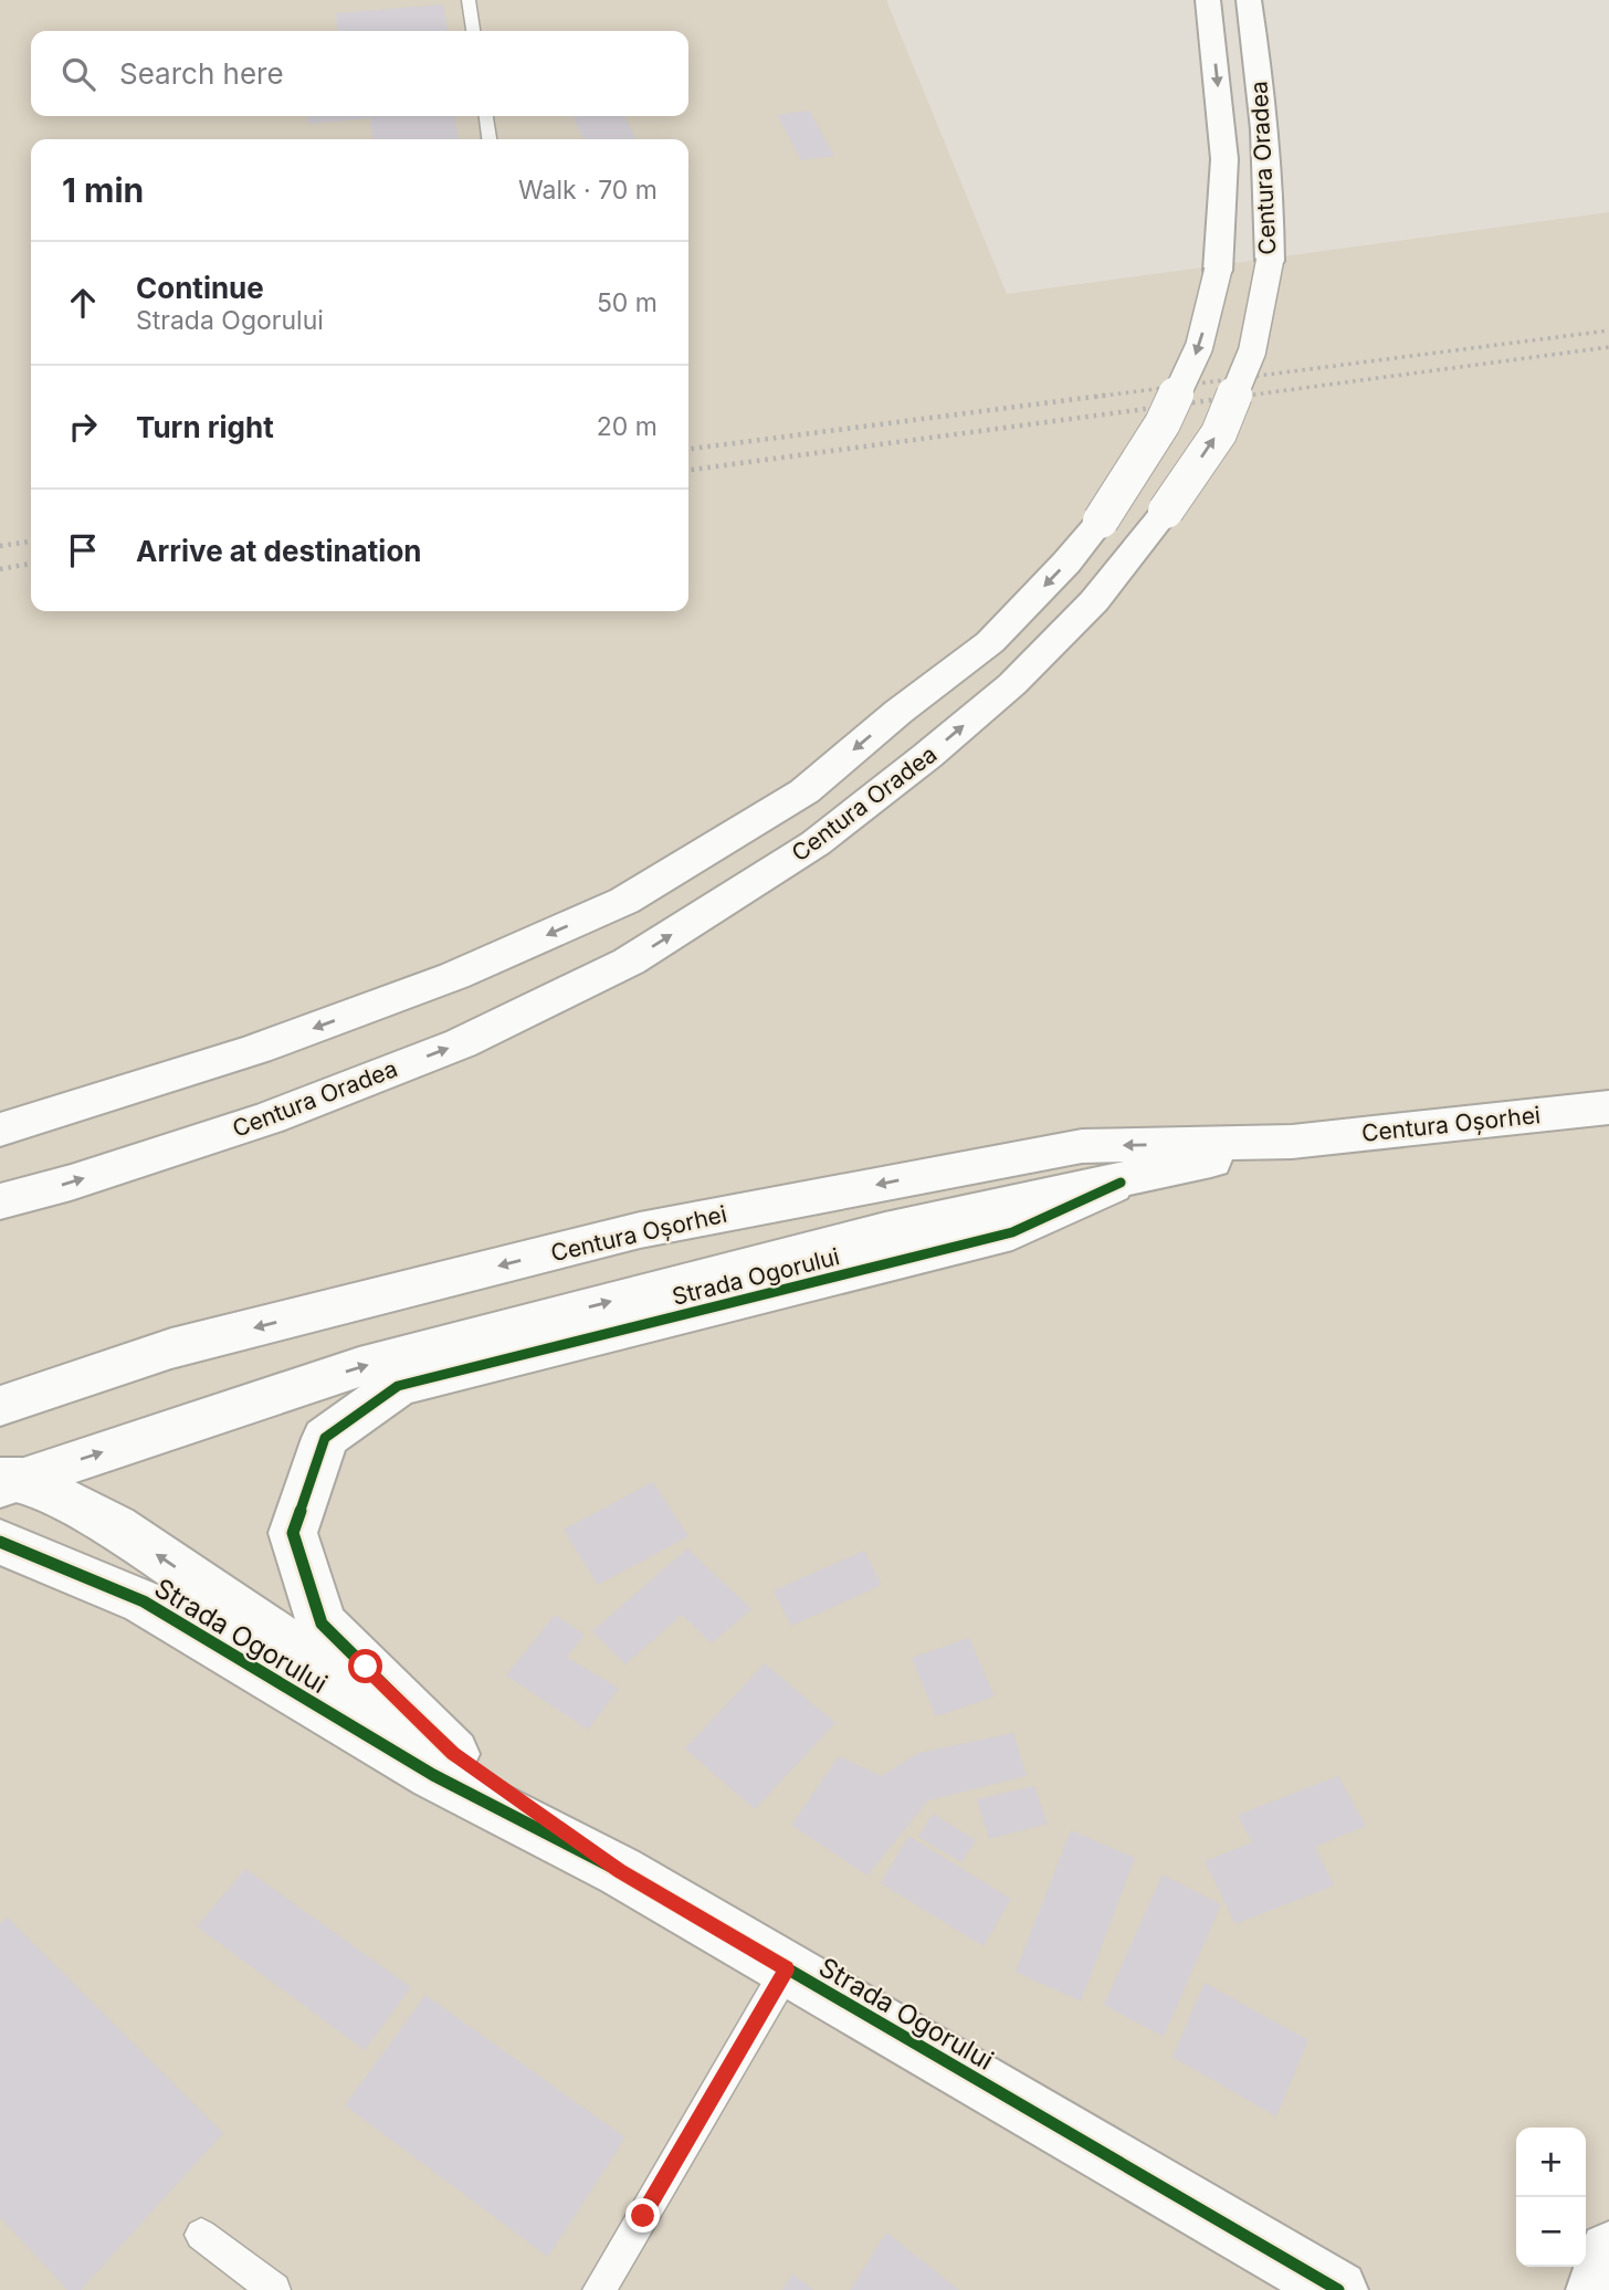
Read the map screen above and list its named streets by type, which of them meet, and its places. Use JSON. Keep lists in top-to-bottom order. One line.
{"streets":{"main road":["Centura Oradea","Centura Oșorhei","Strada Ogorului"]},"crossings":[["Centura Oșorhei","Strada Ogorului"]],"page":{"search":"Search here","heading":["1 min","Walk · 70 m"],"list":[["Continue","Strada Ogorului","50 m"],["Turn right","20 m"],"Arrive at destination"],"map_buttons":["+","−"]}}
